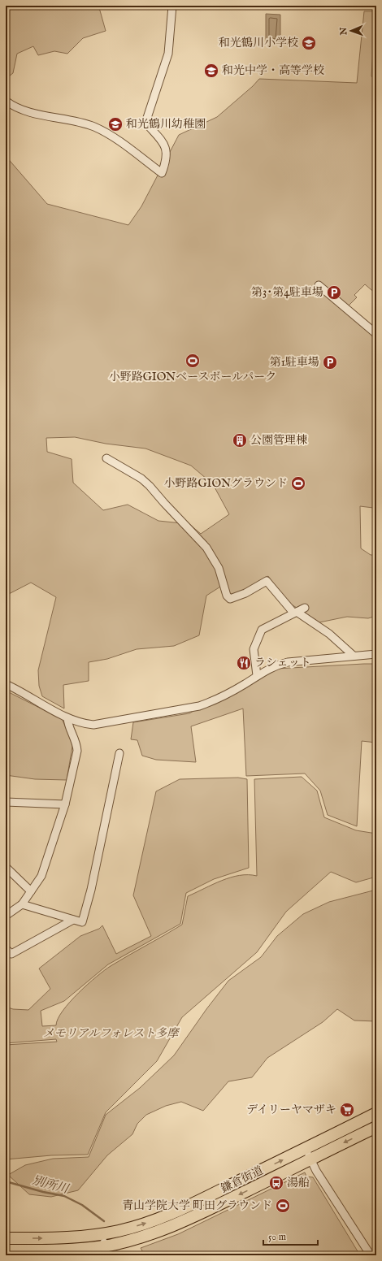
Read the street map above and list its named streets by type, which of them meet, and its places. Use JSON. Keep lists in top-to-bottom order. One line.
{"streets":{"main road":["鎌倉街道"]},"water":["別所川"],"parks":["メモリアルフォレスト多摩"],"places":{"school or university":["和光鶴川小学校","和光中学・高等学校","和光鶴川幼稚園"],"parking":["第3･第4駐車場","第1駐車場"],"sports":["小野路GIONベースボールパーク","小野路GIONグラウンド","青山学院大学 町田グラウンド"],"building":["公園管理棟"],"restaurant":["ラシェット"],"supermarket":["デイリーヤマザキ"],"bus stop":["湯船"]},"scale_bar":"50 m","north":"left"}
